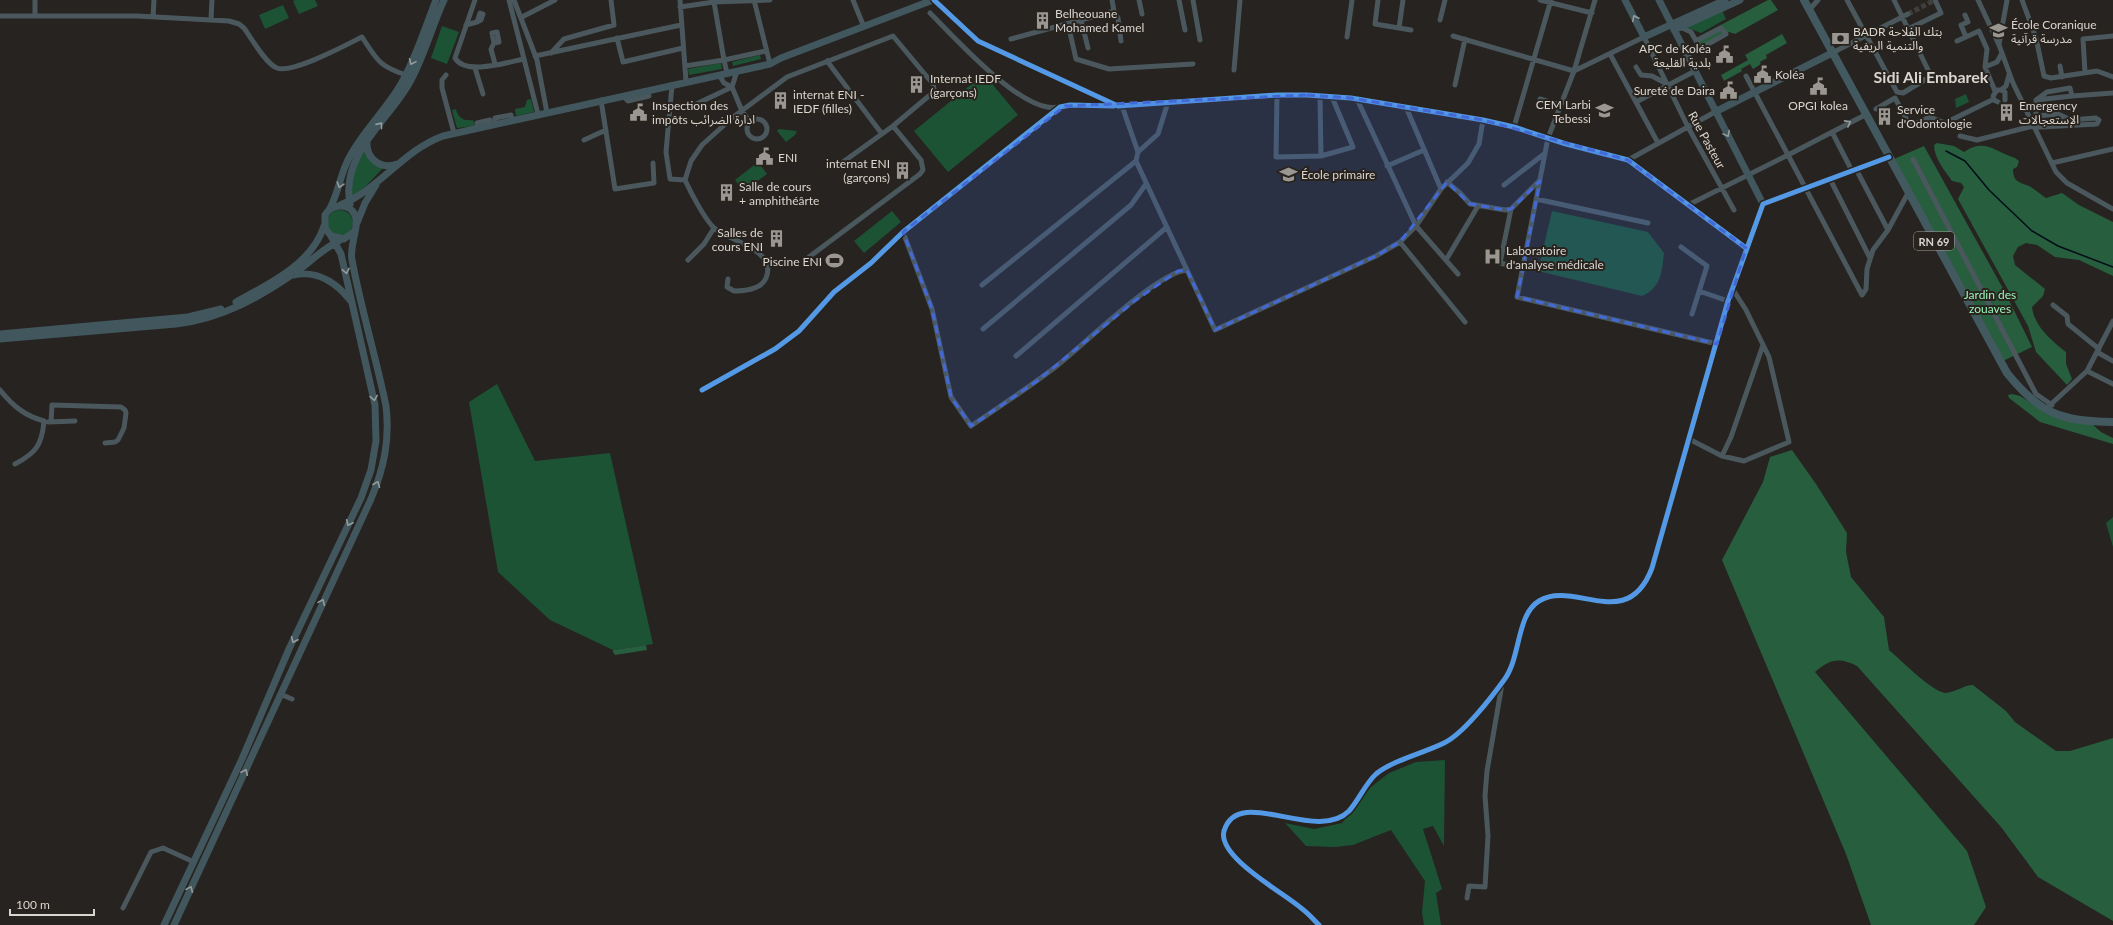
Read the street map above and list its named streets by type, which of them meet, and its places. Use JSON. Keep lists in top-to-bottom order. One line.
{"streets":{"main road":["RN 69"],"street":["Rue Pasteur"]},"districts":["Sidi Ali Embarek"],"parks":["Jardin des zouaves"],"places":{"building":["Belheouane Mohamed Kamel","Internat IEDF (garçons)","internat ENI - IEDF (filles)","Emergency الإستعجالات","Service d'Odontologie","internat ENI (garçons)","Salle de cours + amphithéârte","Salles de cours ENI"],"school or university":["École Coranique مدرسة قرآنية","CEM Larbi Tebessi","École primaire"],"bank":["BADR بتك الفلاحة والتنمية الريفية"],"public building":["APC de Koléa بلدية القليعة","Koléa","OPGI kolea","Sureté de Daira","Inspection des impôts ادارة الضرائب","ENI"],"hospital":["Laboratoire d'analyse médicale"],"sports":["Piscine ENI"]},"scale_bar":"100 m"}
